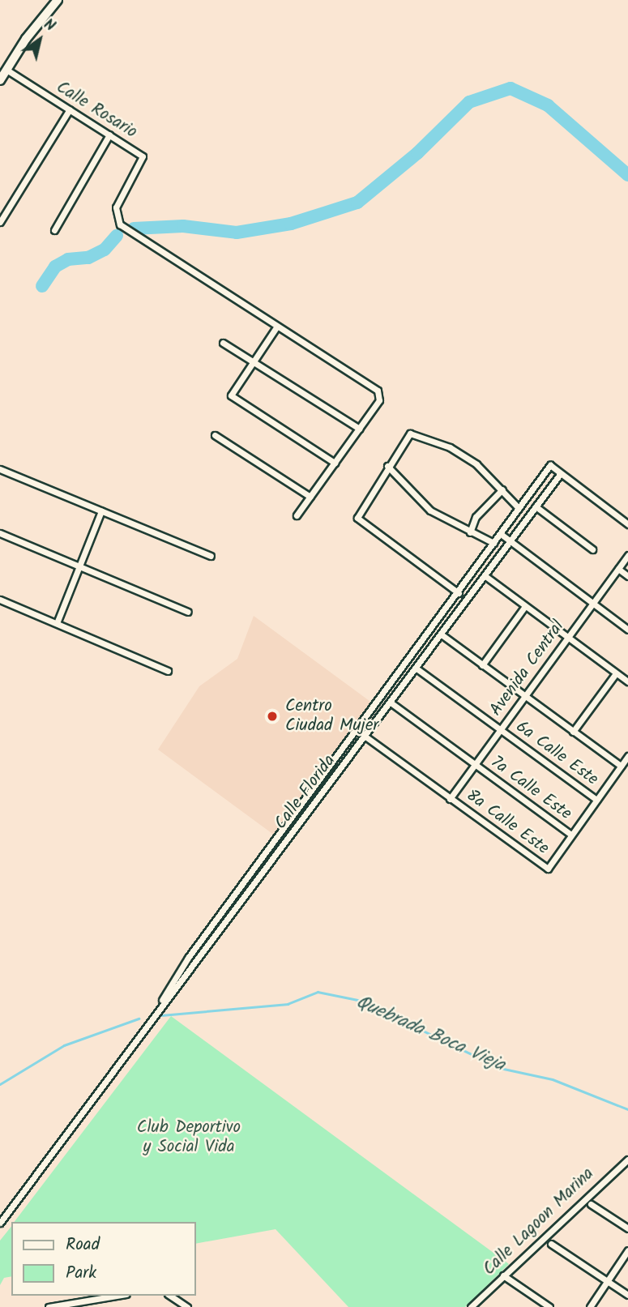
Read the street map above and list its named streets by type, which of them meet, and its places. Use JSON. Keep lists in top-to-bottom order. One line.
{"streets":{"street":["Calle Rosario","Avenida Central","6a Calle Este","7a Calle Este","Calle Florida","8a Calle Este","Calle Lagoon Marina"]},"crossings":[["Avenida Central","6a Calle Este"],["Avenida Central","7a Calle Este"],["Avenida Central","8a Calle Este"],["6a Calle Este","Calle Florida"],["7a Calle Este","Calle Florida"],["7a Calle Este","8a Calle Este"],["Calle Florida","8a Calle Este"]],"water":["Quebrada Boca Vieja"],"parks":["Club Deportivo y Social Vida"],"places":["Centro Ciudad Mujer"],"legend":["Road","Park"],"north":"top right"}
